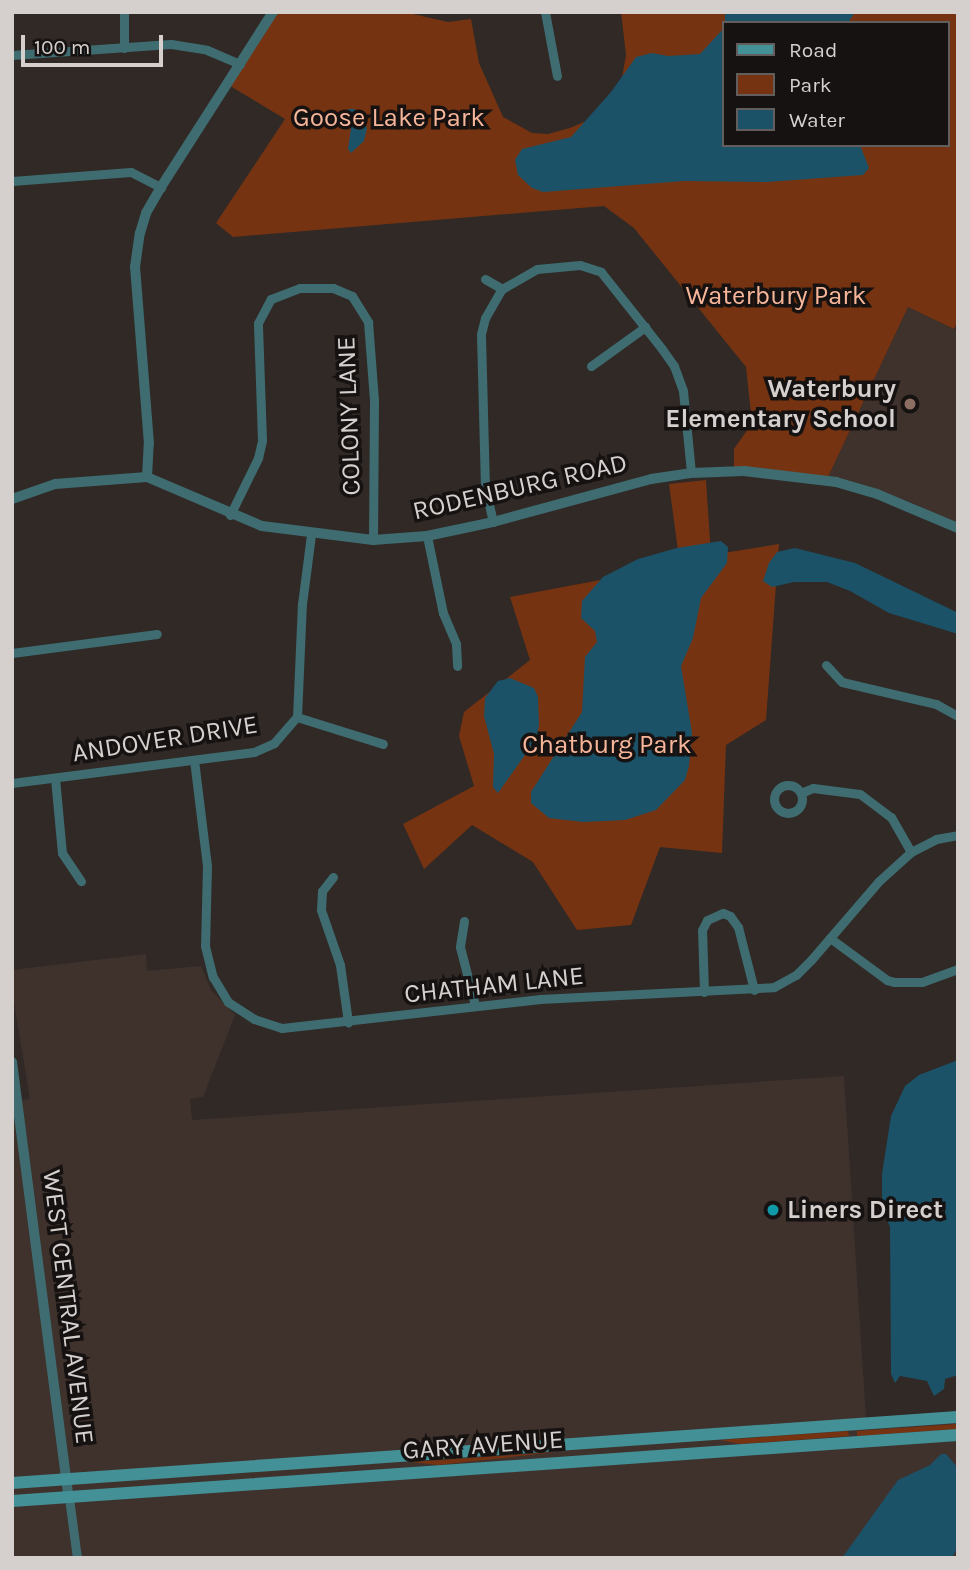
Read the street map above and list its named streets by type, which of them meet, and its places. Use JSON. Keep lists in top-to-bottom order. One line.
{"streets":{"main road":["GARY AVENUE"],"street":["COLONY LANE","RODENBURG ROAD","ANDOVER DRIVE","CHATHAM LANE","WEST CENTRAL AVENUE"]},"crossings":[["COLONY LANE","RODENBURG ROAD"],["ANDOVER DRIVE","CHATHAM LANE"],["WEST CENTRAL AVENUE","GARY AVENUE"]],"parks":["Goose Lake Park","Waterbury Park","Chatburg Park"],"places":["Waterbury Elementary School","Liners Direct"],"legend":["Road","Park","Water"],"scale_bar":"100 m"}
